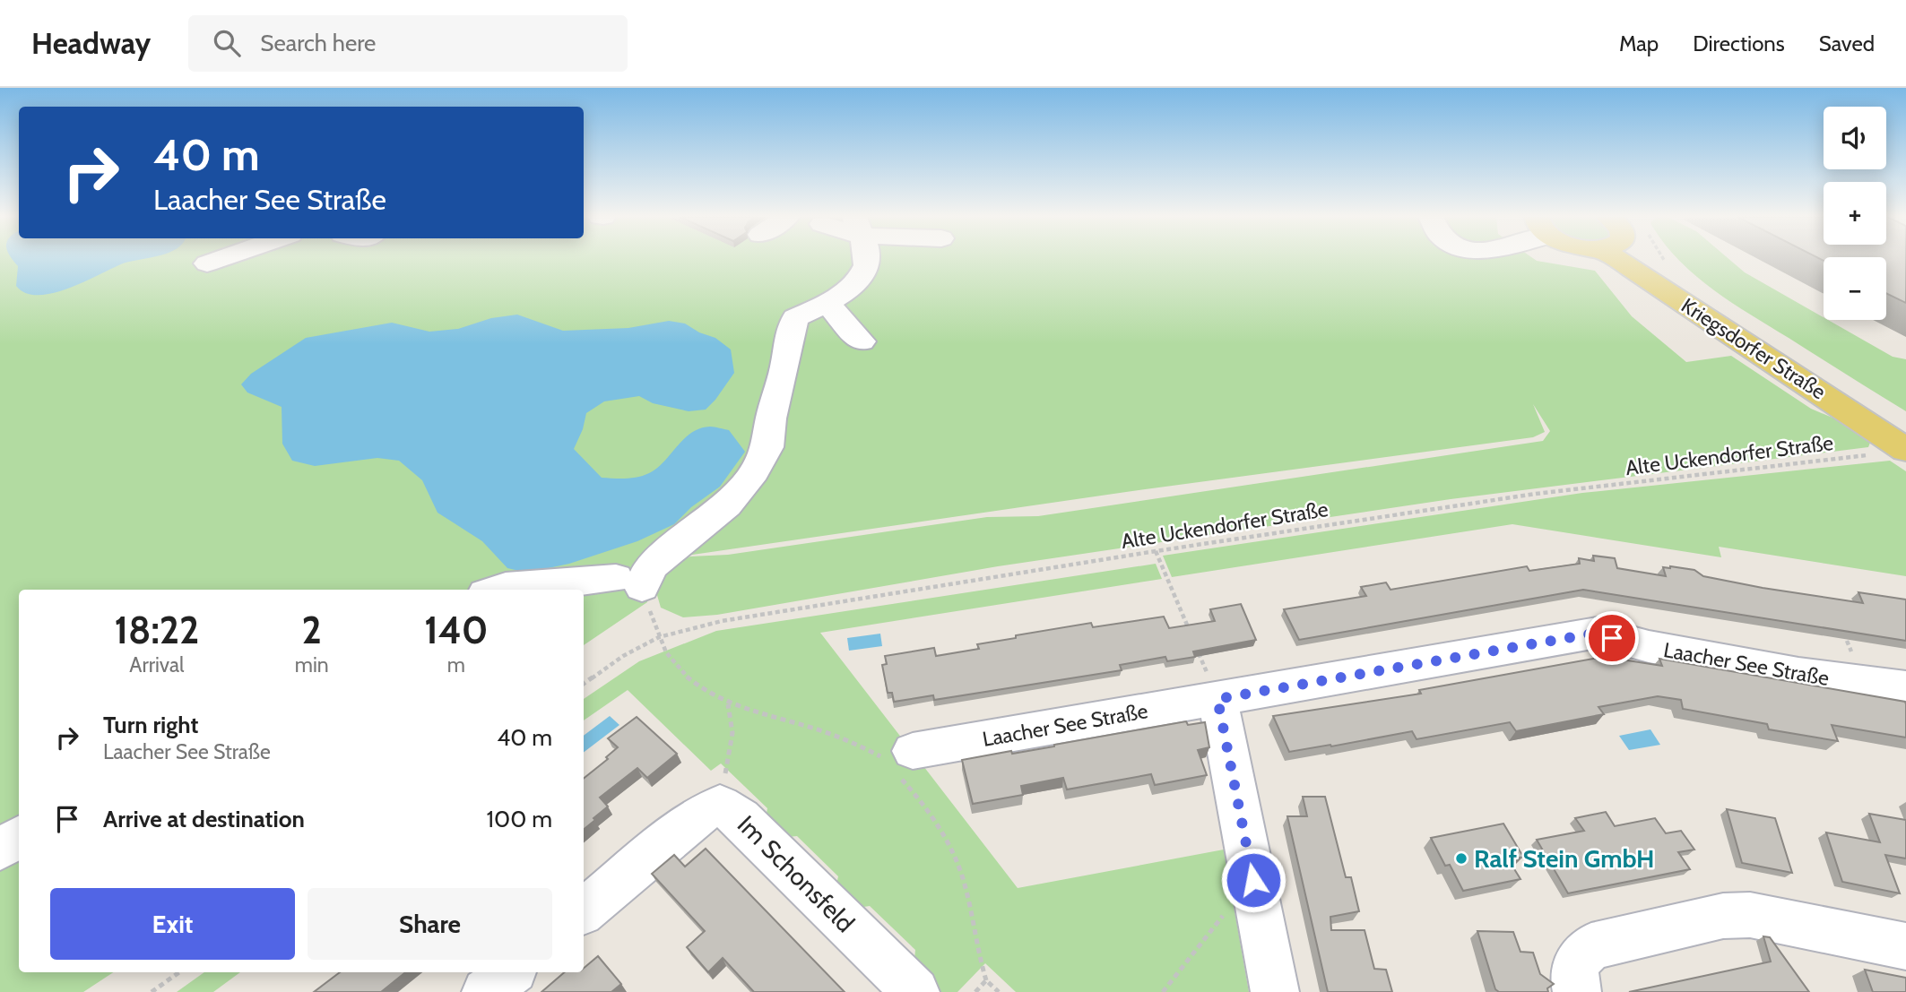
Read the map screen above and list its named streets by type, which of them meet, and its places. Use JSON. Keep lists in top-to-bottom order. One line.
{"streets":{"main road":["Kriegsdorfer Straße"],"street":["Laacher See Straße","Im Schonsfeld"],"path":["Alte Uckendorfer Straße"]},"crossings":[["Kriegsdorfer Straße","Alte Uckendorfer Straße"]],"places":["Ralf Stein GmbH"],"page":{"header":"Headway","search":"Search here","nav":["Map","Directions","Saved"],"map_buttons":["+","−"],"turn":["40 m","Laacher See Straße"],"eta":["18:22","Arrival","2","min","140","m"],"list":[{"name":"Turn right","note":"Laacher See Straße","value":"40 m"},{"name":"Arrive at destination","value":"100 m"}],"buttons":["Exit","Share"]}}
